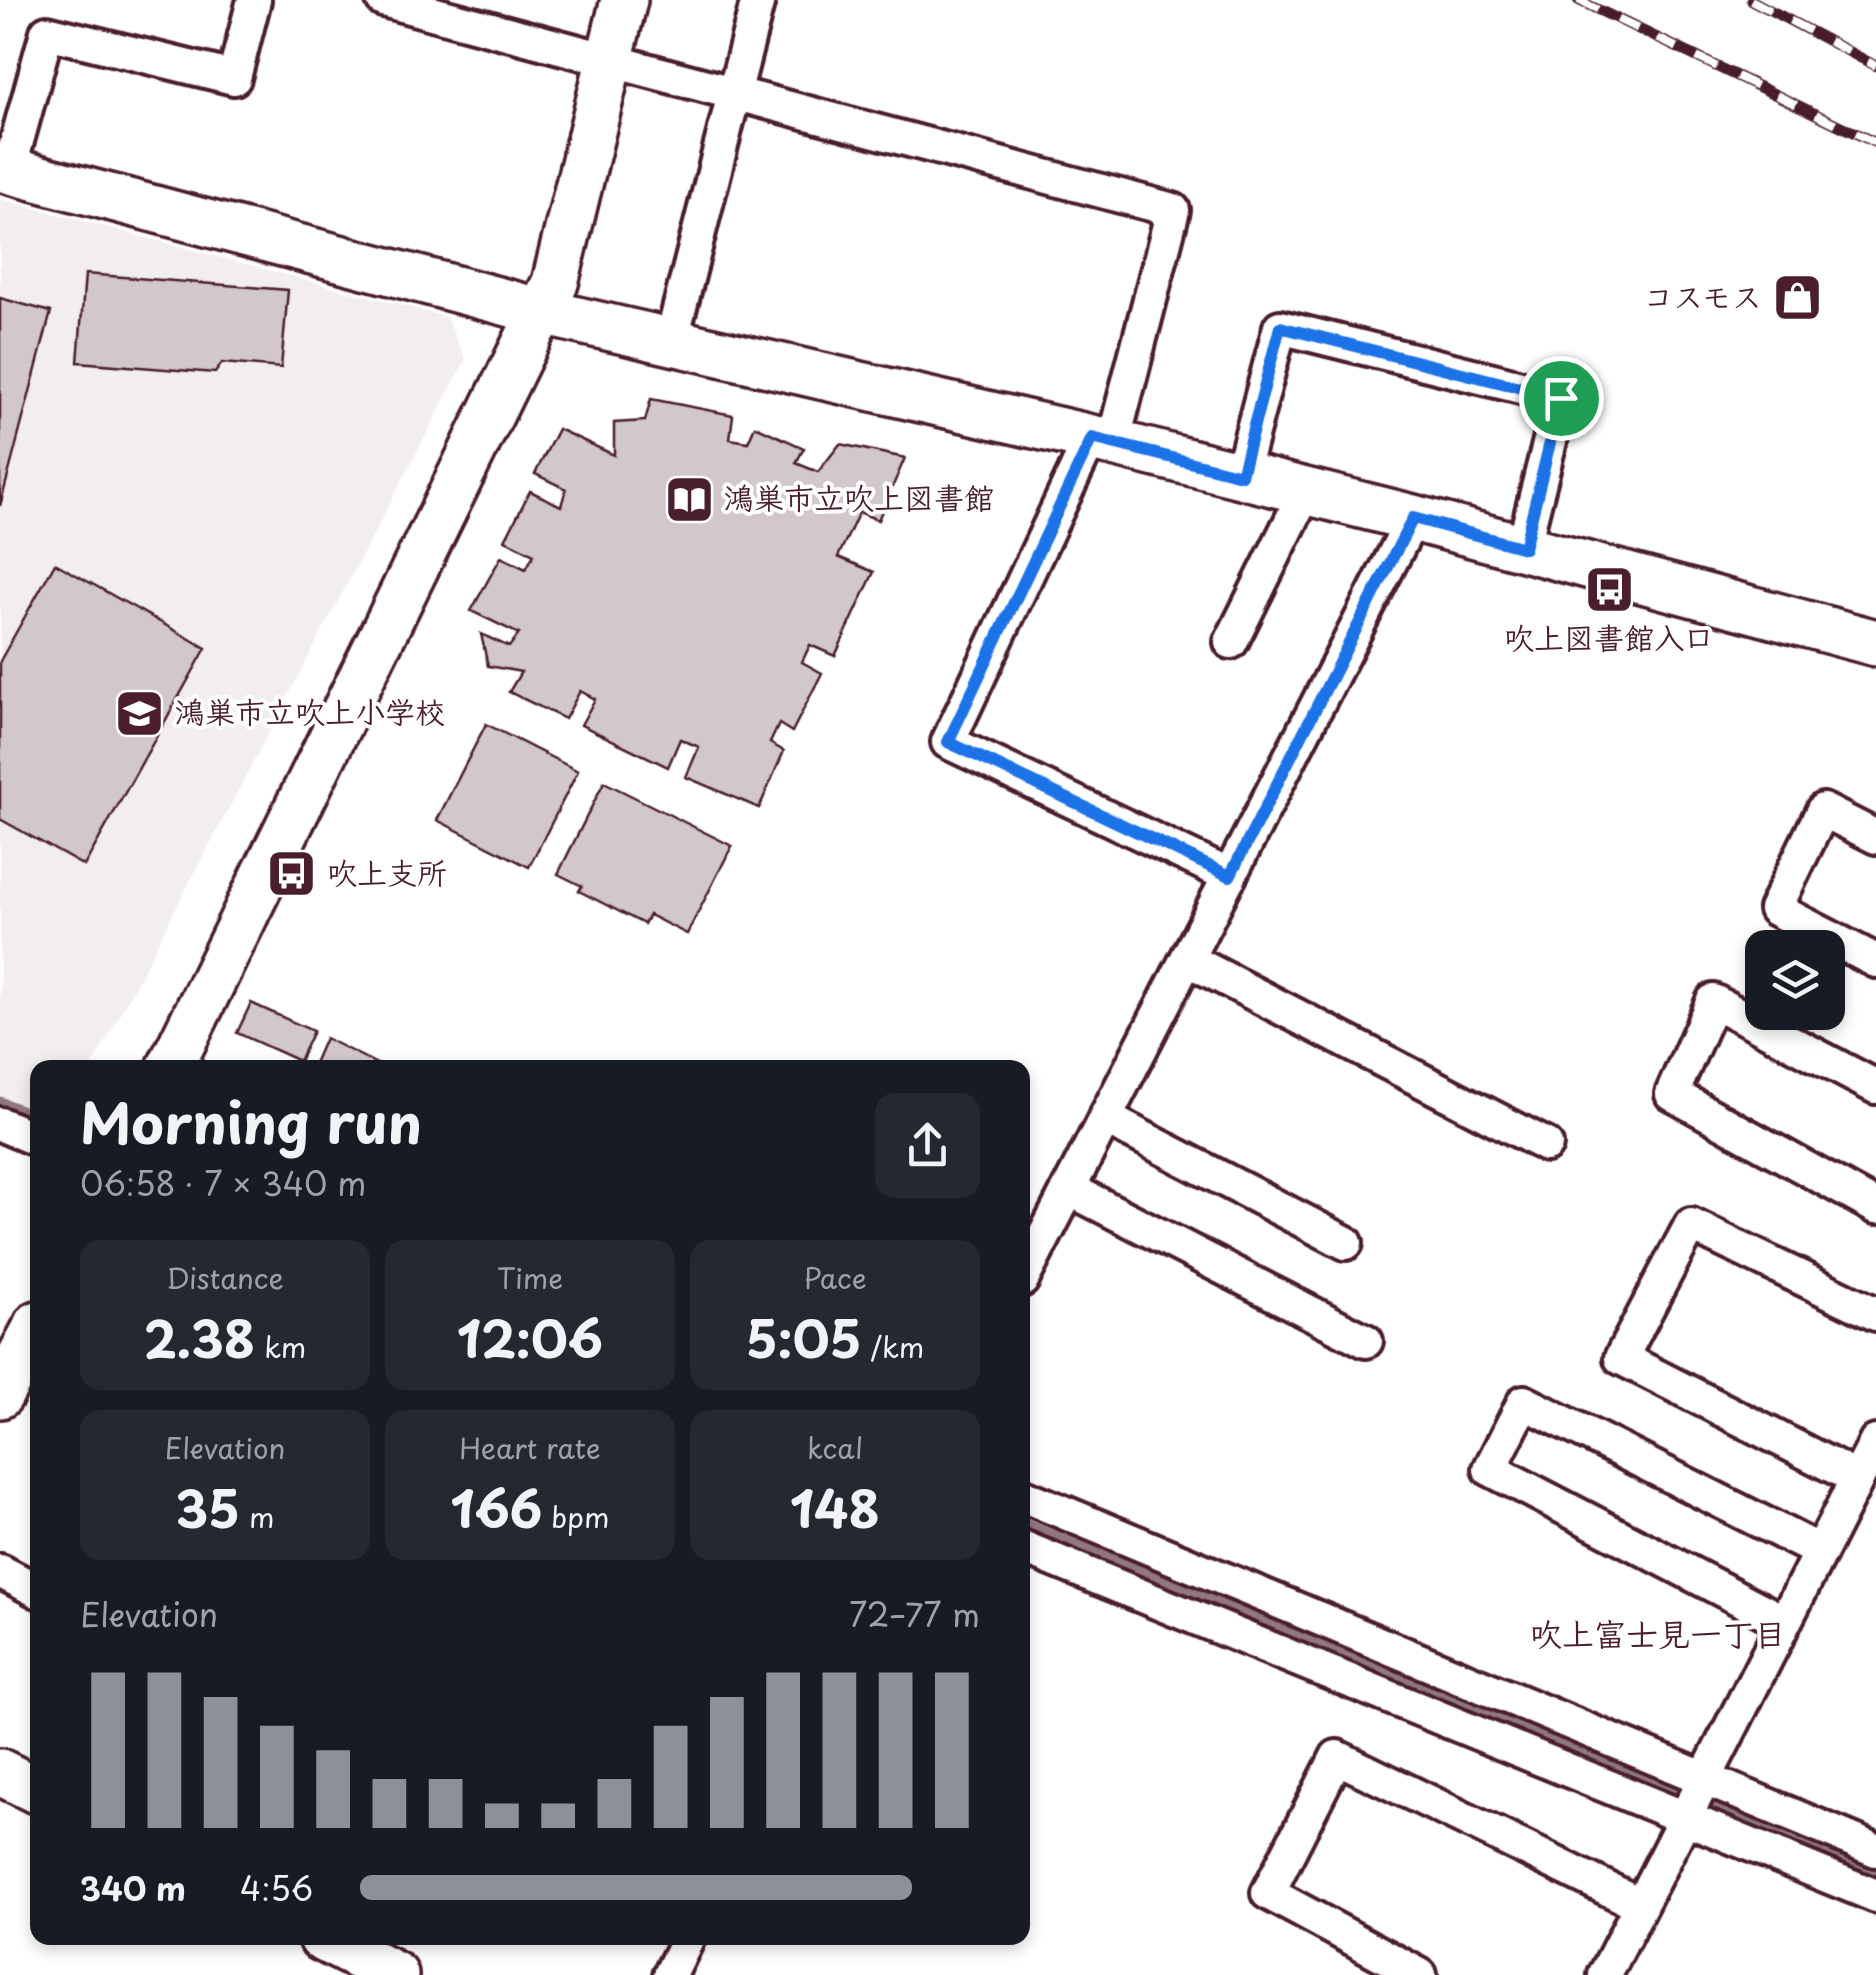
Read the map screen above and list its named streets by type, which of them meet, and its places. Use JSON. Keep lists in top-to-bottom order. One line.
{"districts":["吹上富士見一丁目"],"places":{"shop":["コスモス"],"library":["鴻巣市立吹上図書館"],"bus stop":["吹上図書館入口","吹上支所"],"school or university":["鴻巣市立吹上小学校"]},"page":{"heading":["Morning run","06:58 · 7 × 340 m"],"stats":[["Distance","2.38 km"],["Time","12:06"],["Pace","5:05 /km"],["Elevation","35 m"],["Heart rate","166 bpm"],["kcal","148"]],"chart":["Elevation","72–77 m"],"list":[{"name":"340 m","note":"4:56"}]}}
